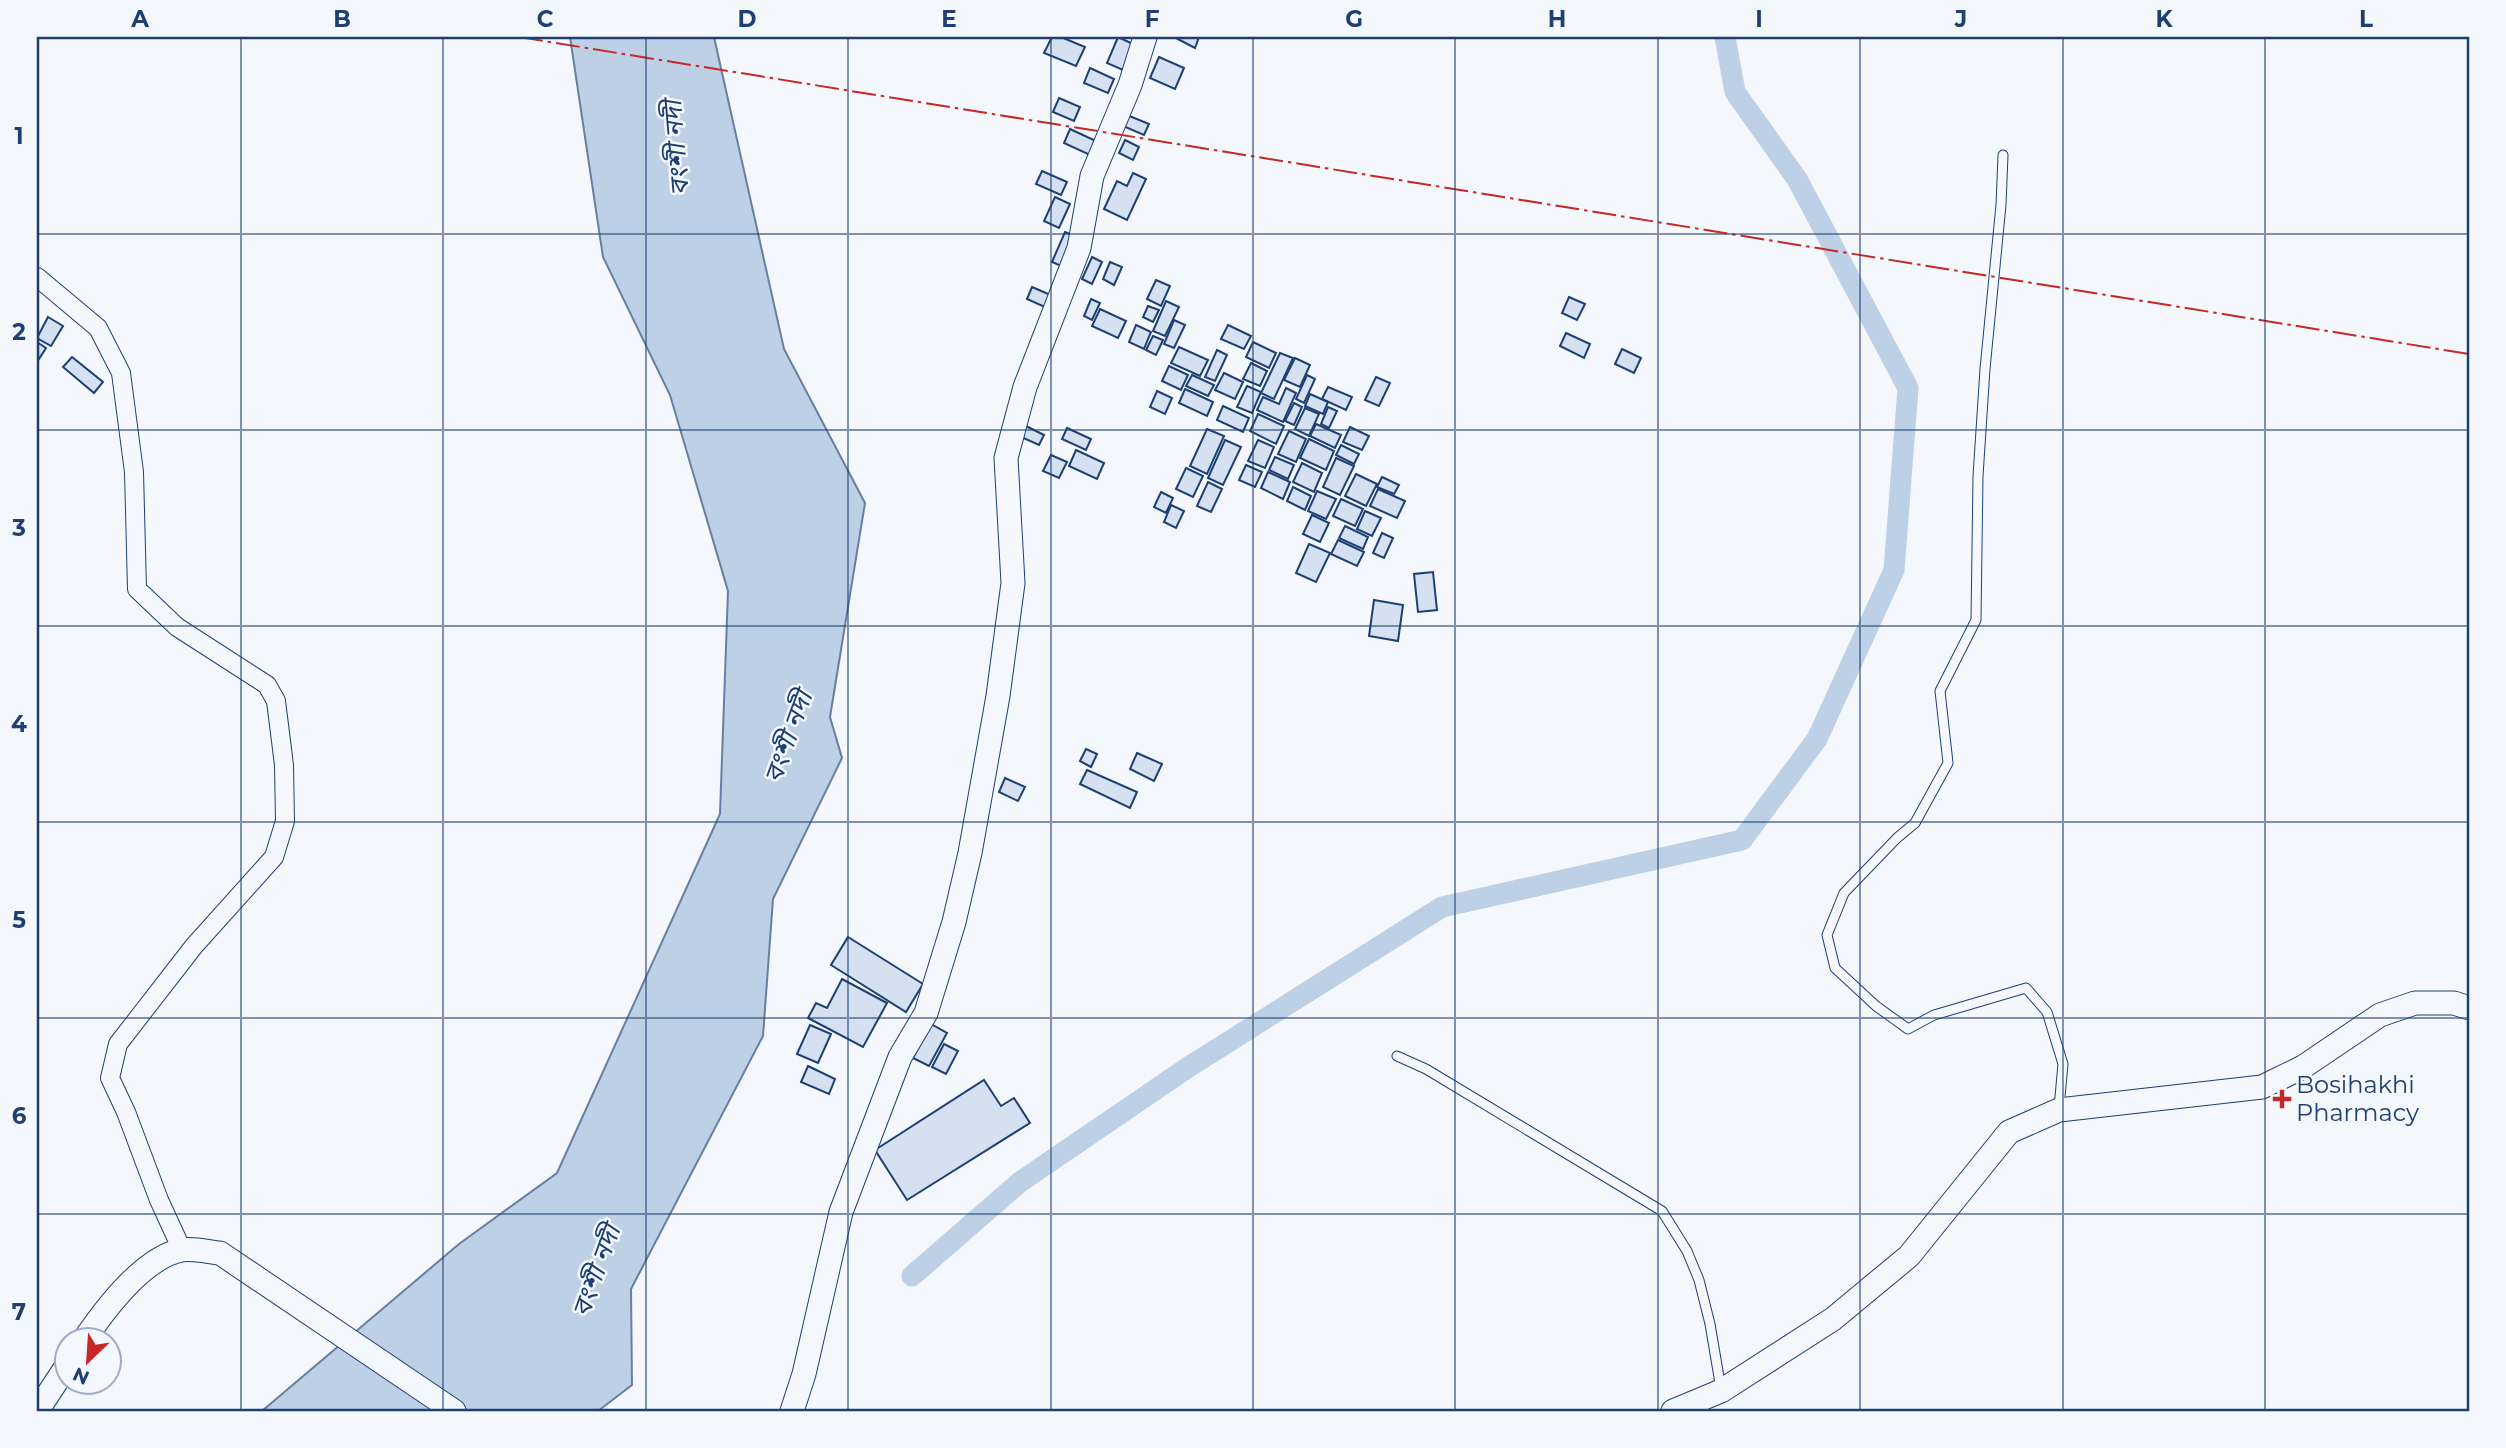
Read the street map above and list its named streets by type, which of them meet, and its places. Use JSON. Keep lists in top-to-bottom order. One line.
{"water":["বংশী নদী"],"places":{"health":["Bosihakhi Pharmacy"]},"north":"bottom left","grid":{"columns":["A","B","C","D","E","F","G","H","I","J","K","L"],"rows":["1","2","3","4","5","6","7"]}}
